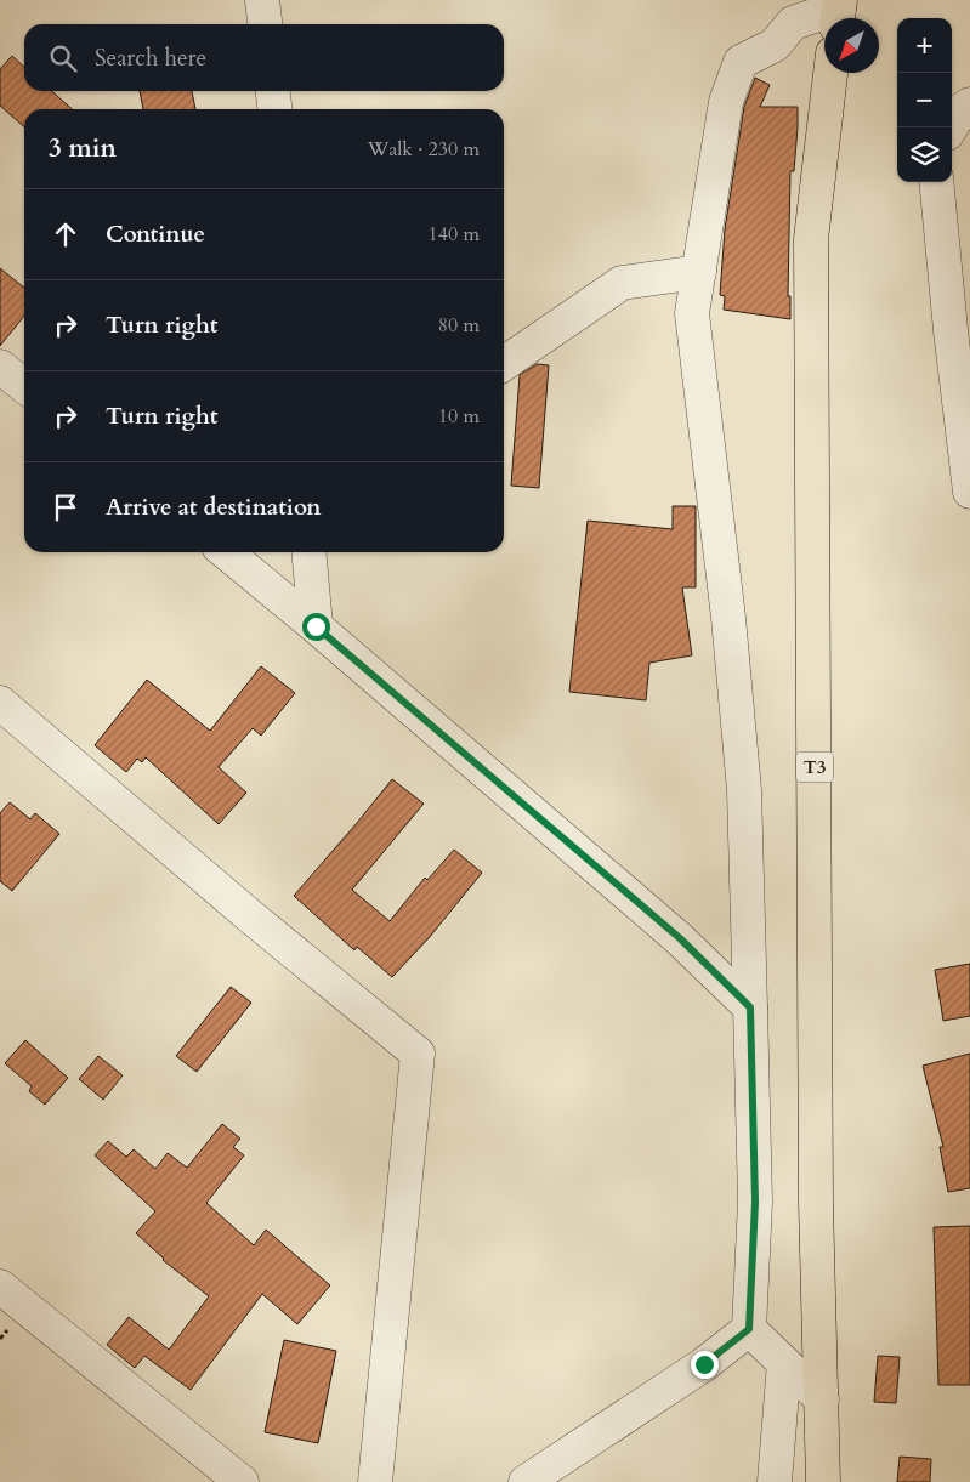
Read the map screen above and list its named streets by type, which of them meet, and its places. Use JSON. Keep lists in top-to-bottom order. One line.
{"streets":{"highway":["T3"]},"north":"bottom left","page":{"map_buttons":["+","−"],"search":"Search here","heading":["3 min","Walk · 230 m"],"list":[["Continue","140 m"],["Turn right","80 m"],["Turn right","10 m"],"Arrive at destination"]}}
